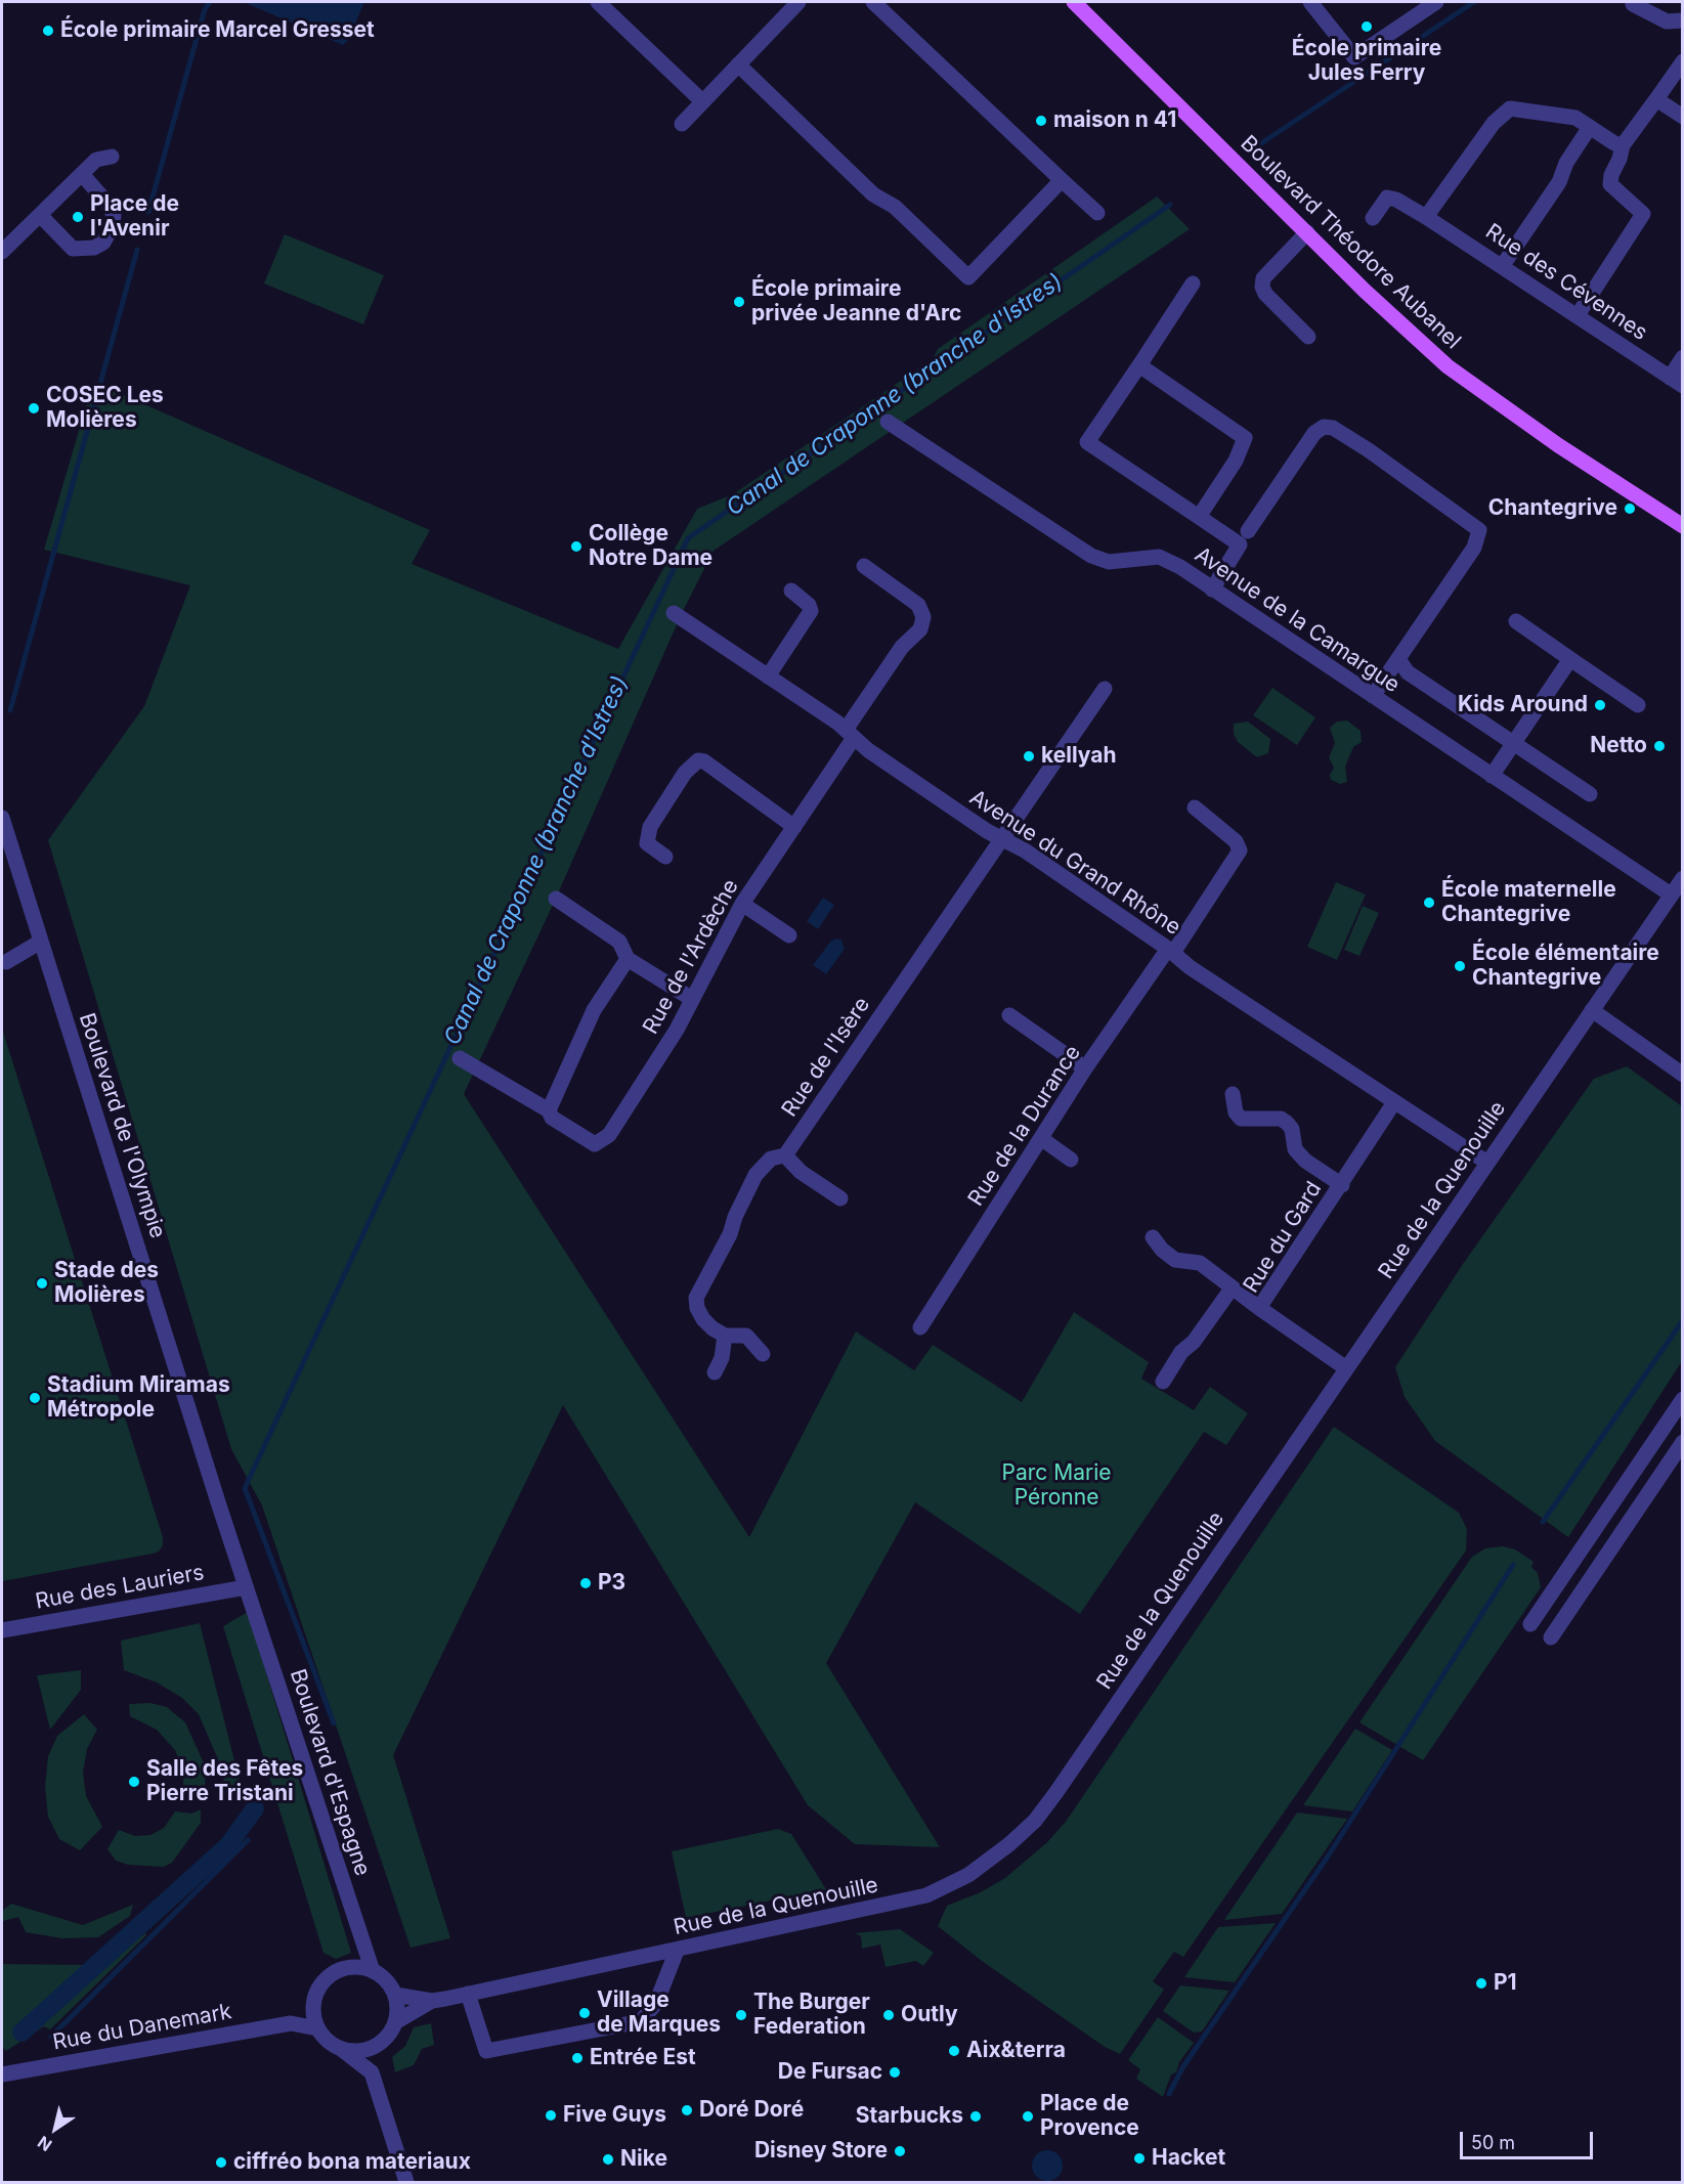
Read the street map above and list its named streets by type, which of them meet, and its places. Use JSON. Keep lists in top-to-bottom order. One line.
{"streets":{"main road":["Boulevard Théodore Aubanel"],"street":["Rue des Cévennes","Avenue de la Camargue","Avenue du Grand Rhône","Rue de l'Ardèche","Rue de l'Isère","Boulevard de l'Olympie","Rue de la Durance","Rue de la Quenouille","Rue du Gard","Rue des Lauriers","Boulevard d'Espagne","Rue du Danemark"]},"crossings":[["Avenue de la Camargue","Rue de la Quenouille"],["Avenue du Grand Rhône","Rue de l'Ardèche"],["Avenue du Grand Rhône","Rue de l'Isère"],["Avenue du Grand Rhône","Rue de la Durance"],["Avenue du Grand Rhône","Rue de la Quenouille"],["Avenue du Grand Rhône","Rue du Gard"],["Boulevard de l'Olympie","Rue des Lauriers"],["Boulevard de l'Olympie","Boulevard d'Espagne"],["Rue de la Quenouille","Rue du Gard"],["Rue de la Quenouille","Boulevard d'Espagne"],["Rue de la Quenouille","Rue du Danemark"],["Rue des Lauriers","Boulevard d'Espagne"],["Boulevard d'Espagne","Rue du Danemark"]],"water":["Canal de Craponne (branche d'Istres)"],"parks":["Parc Marie Péronne"],"places":["École primaire Jules Ferry","École primaire Marcel Gresset","maison n 41","Place de l'Avenir","École primaire privée Jeanne d'Arc","COSEC Les Molières","Chantegrive","Collège Notre Dame","Kids Around","Netto","kellyah","École maternelle Chantegrive","École élémentaire Chantegrive","Stade des Molières","Stadium Miramas Métropole","P3","Salle des Fêtes Pierre Tristani","P1","Village de Marques","The Burger Federation","Outly","Aix&terra","Entrée Est","De Fursac","Doré Doré","Five Guys","Starbucks","Place de Provence","Disney Store","Hacket","Nike","ciffréo bona materiaux"],"scale_bar":"50 m","north":"bottom left"}
